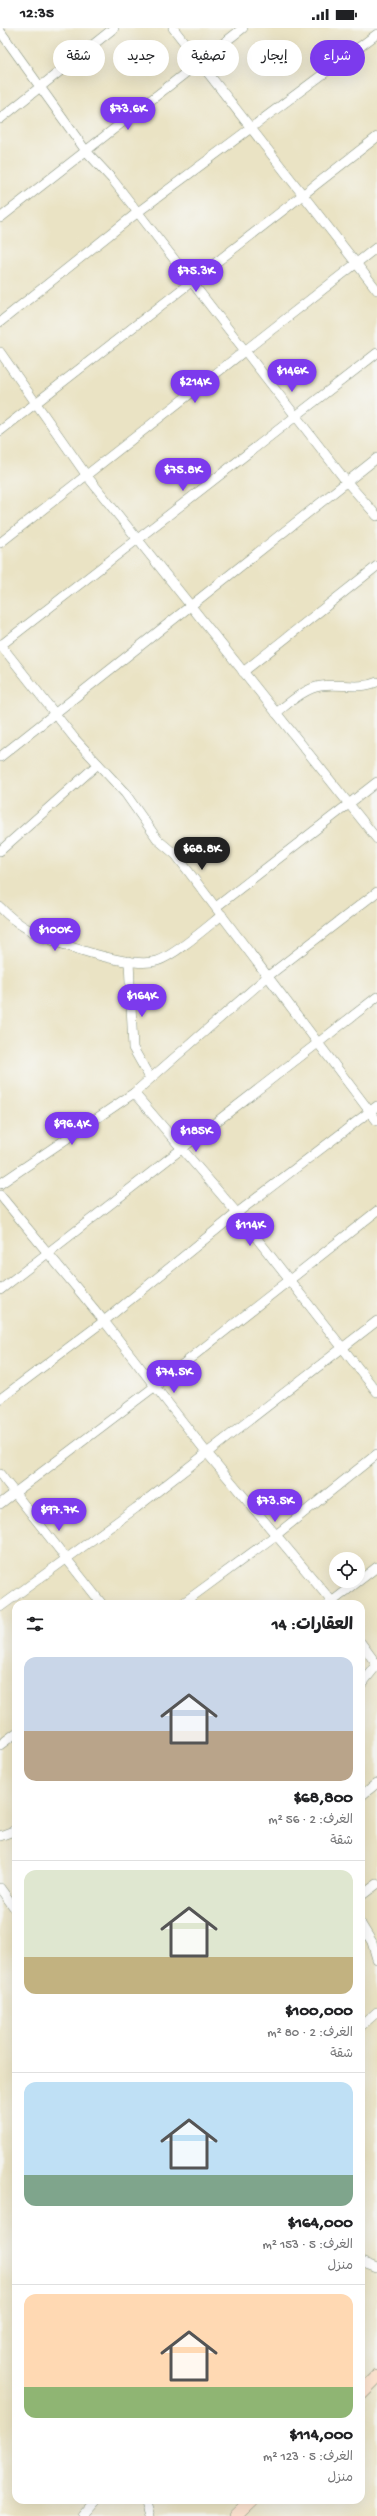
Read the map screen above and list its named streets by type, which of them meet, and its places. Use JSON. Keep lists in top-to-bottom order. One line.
{"page":{"status":"12:35","chip":["شراء","إيجار","تصفية","جديد","شقة"],"price":["$73.6K","$75.3K","$146K","$214K","$75.8K","$68.8K","$100K","$164K","$96.4K","$185K","$114K","$74.5K","$73.5K","$97.7K"],"heading":"العقارات: 14","list":[{"name":"$68,800","note":"الغرف: 2 · 56 m² · شقة"},{"name":"$100,000","note":"الغرف: 2 · 80 m² · شقة"},{"name":"$164,000","note":"الغرف: 5 · 153 m² · منزل"},{"name":"$114,000","note":"الغرف: 5 · 123 m² · منزل"}]}}
